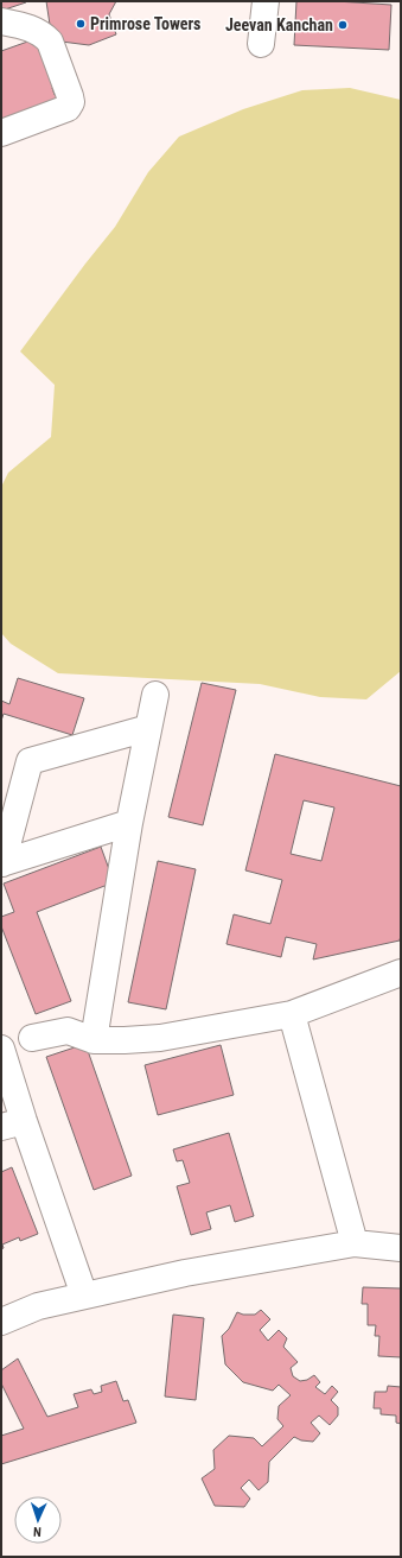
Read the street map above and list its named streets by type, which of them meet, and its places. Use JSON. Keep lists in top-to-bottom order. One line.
{"places":["Primrose Towers","Jeevan Kanchan"],"north":"bottom"}
